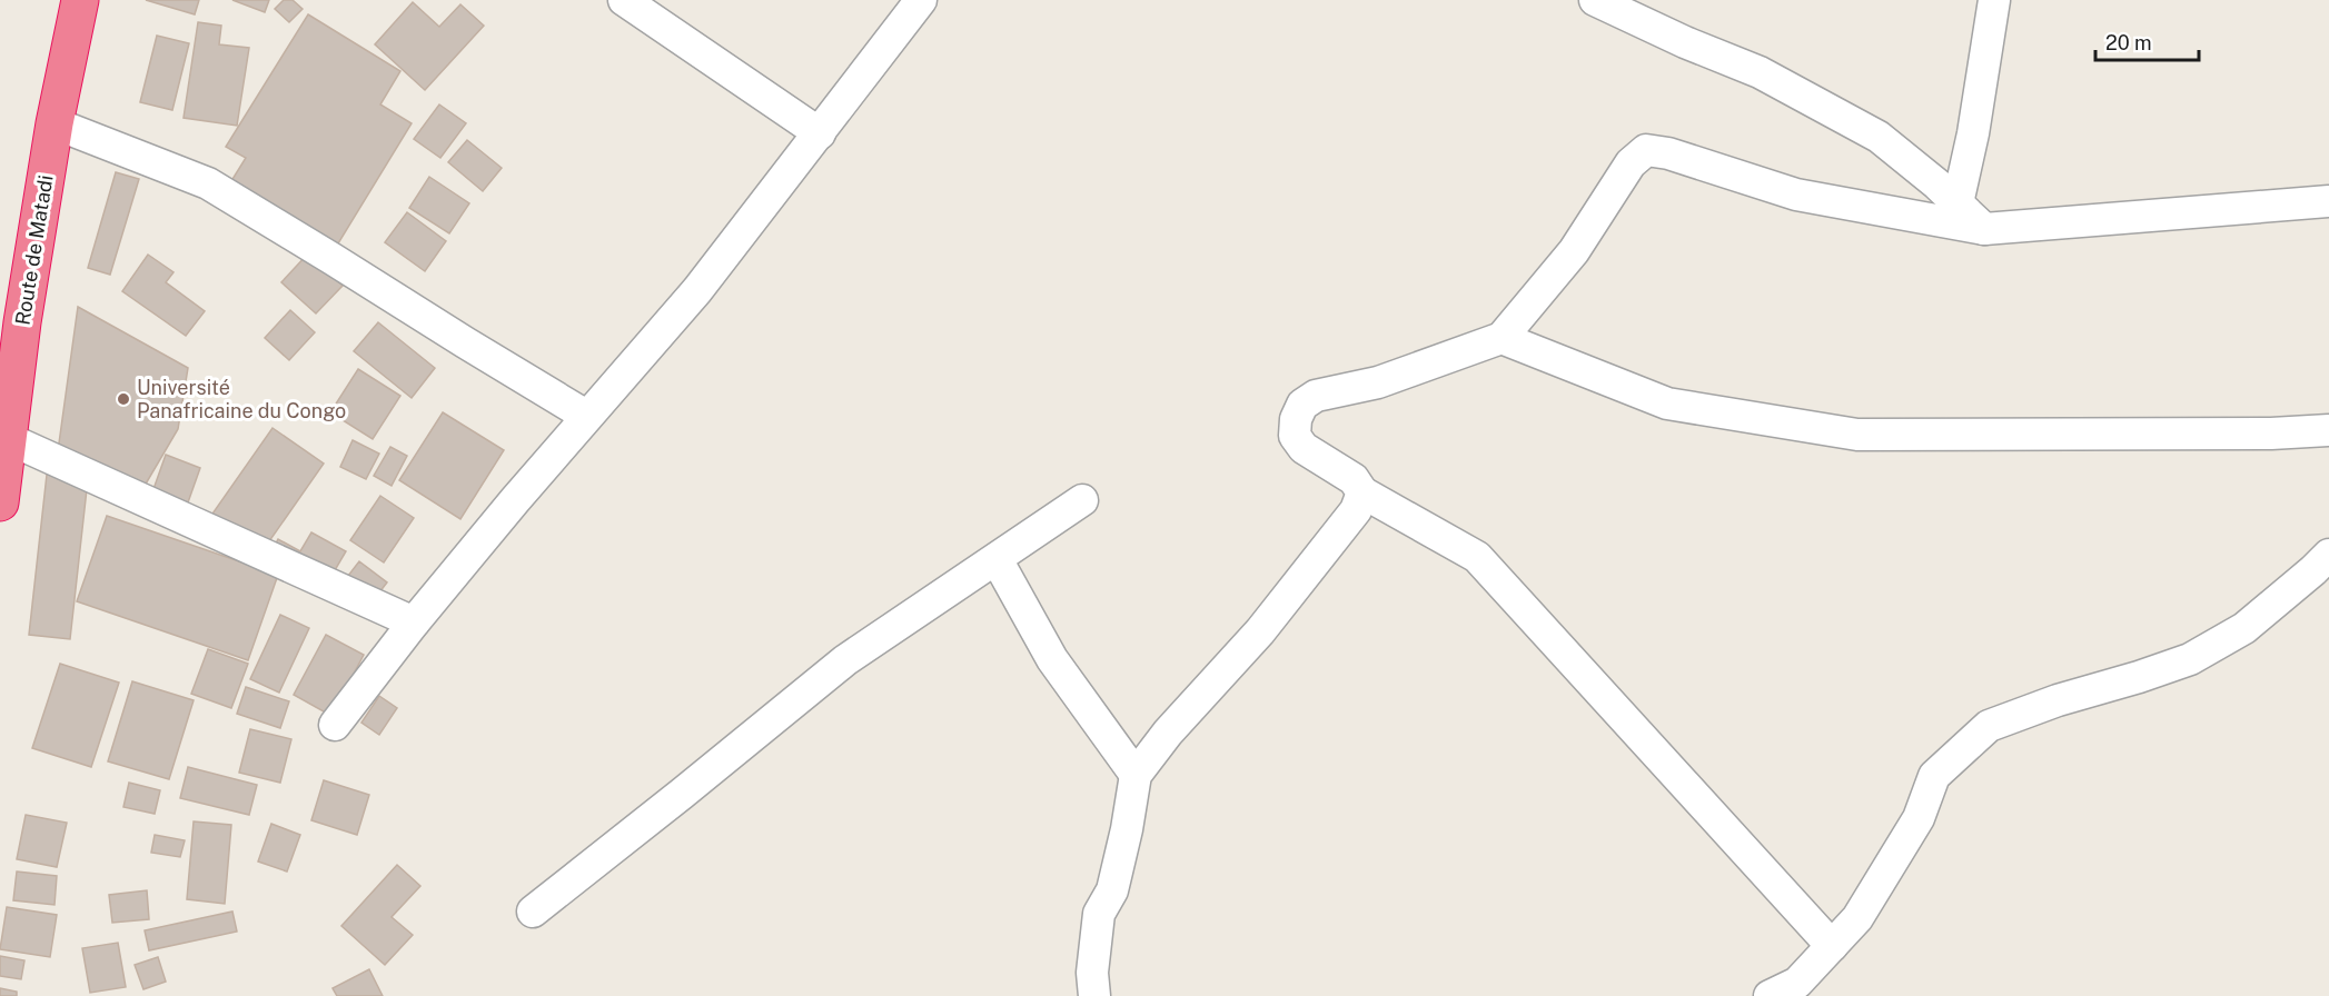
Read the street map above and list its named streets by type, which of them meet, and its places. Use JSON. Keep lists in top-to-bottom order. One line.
{"streets":{"highway":["Route de Matadi"]},"places":["Université Panafricaine du Congo"],"scale_bar":"20 m"}
